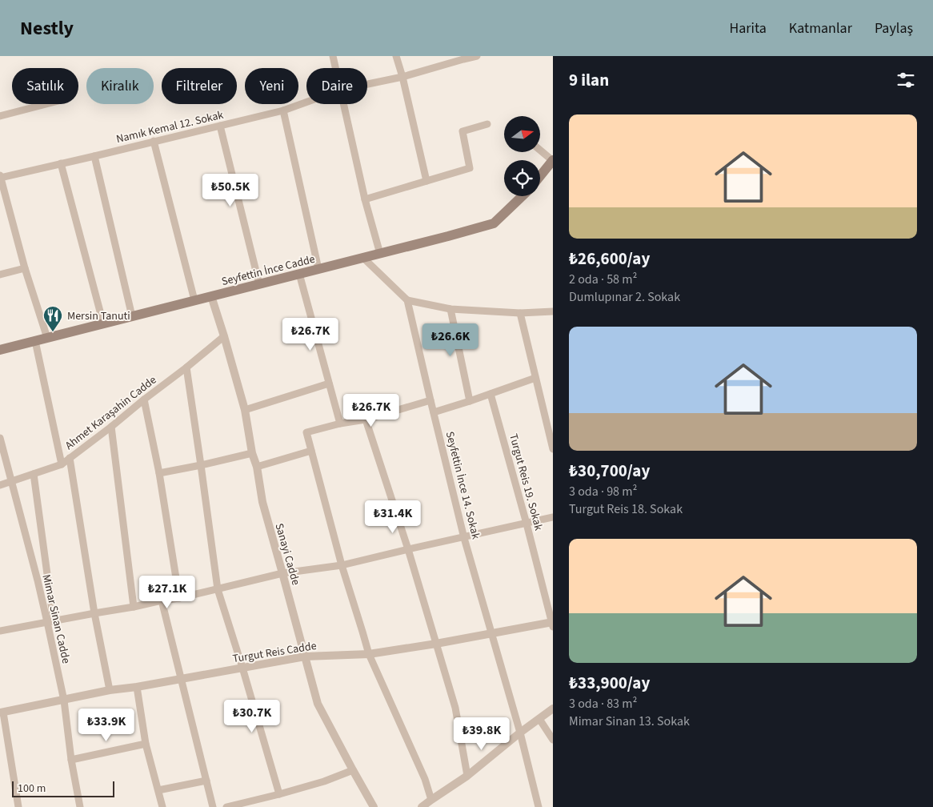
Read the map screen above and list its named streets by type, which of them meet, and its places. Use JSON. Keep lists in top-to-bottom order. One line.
{"streets":{"main road":["Seyfettin İnce Cadde"],"street":["Namık Kemal 12. Sokak","Ahmet Karaşahin Cadde","Turgut Reis 19. Sokak","Seyfettin İnce 14. Sokak","Sanayi Cadde","Mimar Sinan Cadde","Turgut Reis Cadde"]},"crossings":[["Seyfettin İnce Cadde","Sanayi Cadde"],["Ahmet Karaşahin Cadde","Sanayi Cadde"],["Ahmet Karaşahin Cadde","Mimar Sinan Cadde"],["Turgut Reis 19. Sokak","Turgut Reis Cadde"],["Seyfettin İnce 14. Sokak","Turgut Reis Cadde"],["Sanayi Cadde","Turgut Reis Cadde"],["Mimar Sinan Cadde","Turgut Reis Cadde"]],"places":{"restaurant":["Mersin Tanuti"]},"scale_bar":"100 m","north":"right","page":{"header":"Nestly","nav":["Harita","Katmanlar","Paylaş"],"heading":"9 ilan","chip":["Satılık","Kiralık","Filtreler","Yeni","Daire"],"list":[{"name":"₺26,600/ay","note":"2 oda · 58 m² · Dumlupınar 2. Sokak"},{"name":"₺30,700/ay","note":"3 oda · 98 m² · Turgut Reis 18. Sokak"},{"name":"₺33,900/ay","note":"3 oda · 83 m² · Mimar Sinan 13. Sokak"}],"price":["₺50.5K","₺26.7K","₺26.6K","₺26.7K","₺31.4K","₺27.1K","₺30.7K","₺33.9K","₺39.8K"],"scale":"100 m"}}
